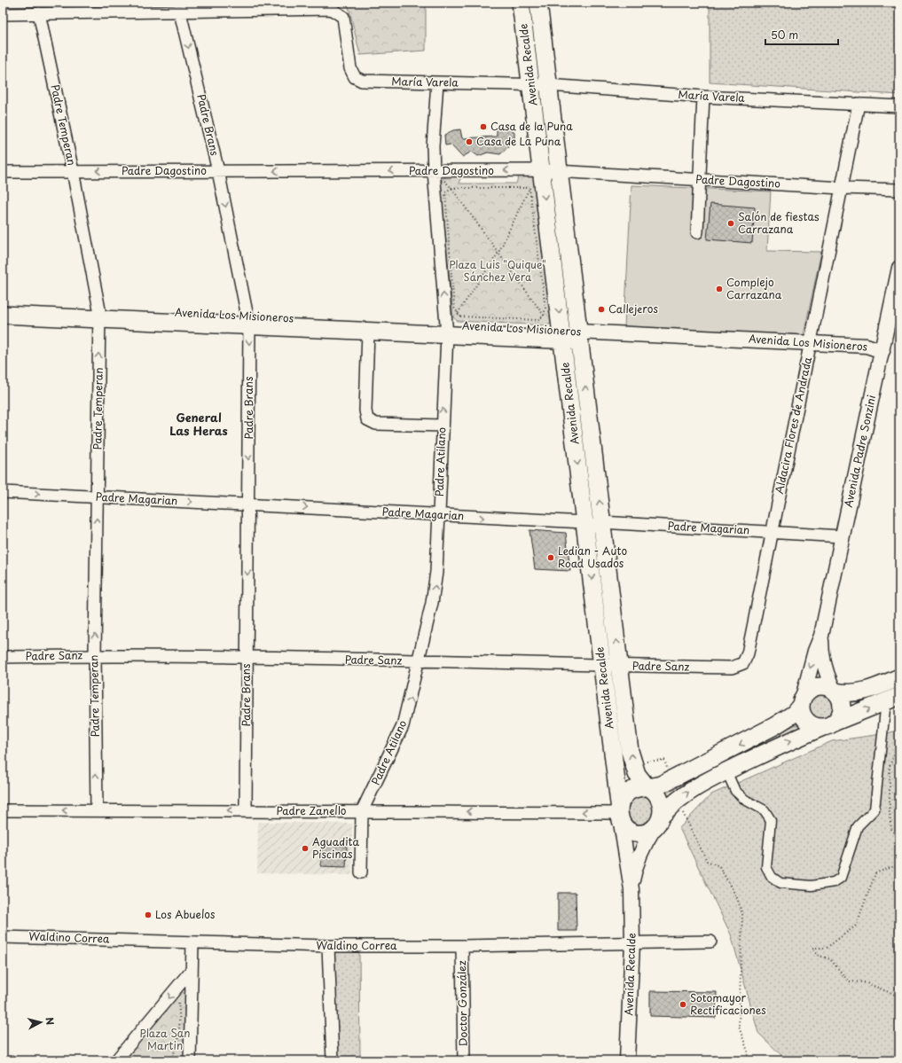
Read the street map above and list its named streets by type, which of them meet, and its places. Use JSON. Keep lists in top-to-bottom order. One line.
{"streets":{"main road":["Avenida Recalde","Avenida Los Misioneros"],"street":["María Varela","Padre Temperan","Padre Brans","Padre Dagostino","Aldacira Flores de Andrada","Avenida Padre Sonzini","Padre Atilano","Padre Magarian","Padre Sanz","Padre Zanello","Waldino Correa","Doctor González"]},"crossings":[["Avenida Recalde","María Varela"],["Avenida Recalde","Padre Dagostino"],["Avenida Recalde","Avenida Los Misioneros"],["Avenida Recalde","Padre Magarian"],["Avenida Recalde","Padre Sanz"],["Avenida Recalde","Padre Zanello"],["Avenida Recalde","Waldino Correa"],["María Varela","Padre Temperan"],["María Varela","Padre Brans"],["María Varela","Aldacira Flores de Andrada"],["María Varela","Padre Atilano"],["Padre Temperan","Padre Dagostino"],["Padre Temperan","Avenida Los Misioneros"],["Padre Temperan","Padre Magarian"],["Padre Temperan","Padre Sanz"],["Padre Temperan","Padre Zanello"],["Padre Brans","Padre Dagostino"],["Padre Brans","Avenida Los Misioneros"],["Padre Brans","Padre Magarian"],["Padre Brans","Padre Sanz"],["Padre Brans","Padre Zanello"],["Padre Dagostino","Aldacira Flores de Andrada"],["Padre Dagostino","Padre Atilano"],["Avenida Los Misioneros","Aldacira Flores de Andrada"],["Avenida Los Misioneros","Avenida Padre Sonzini"],["Avenida Los Misioneros","Padre Atilano"],["Aldacira Flores de Andrada","Padre Magarian"],["Aldacira Flores de Andrada","Padre Sanz"],["Avenida Padre Sonzini","Padre Magarian"],["Padre Atilano","Padre Magarian"],["Padre Atilano","Padre Sanz"],["Padre Atilano","Padre Zanello"],["Waldino Correa","Doctor González"]],"one_way":["Padre Temperan","Padre Brans","Padre Dagostino","Padre Atilano","Padre Magarian","Padre Zanello"],"districts":["General Las Heras"],"parks":["Plaza Luis \"Quique\" Sánchez Vera","Plaza San Martin"],"places":["Casa de la Puna","Casa de La Puna","Salón de fiestas Carrazana","Complejo Carrazana","Callejeros","Ledian - Auto Road Usados","Aguadita Piscinas","Los Abuelos","Sotomayor Rectificaciones"],"scale_bar":"50 m","north":"right"}
